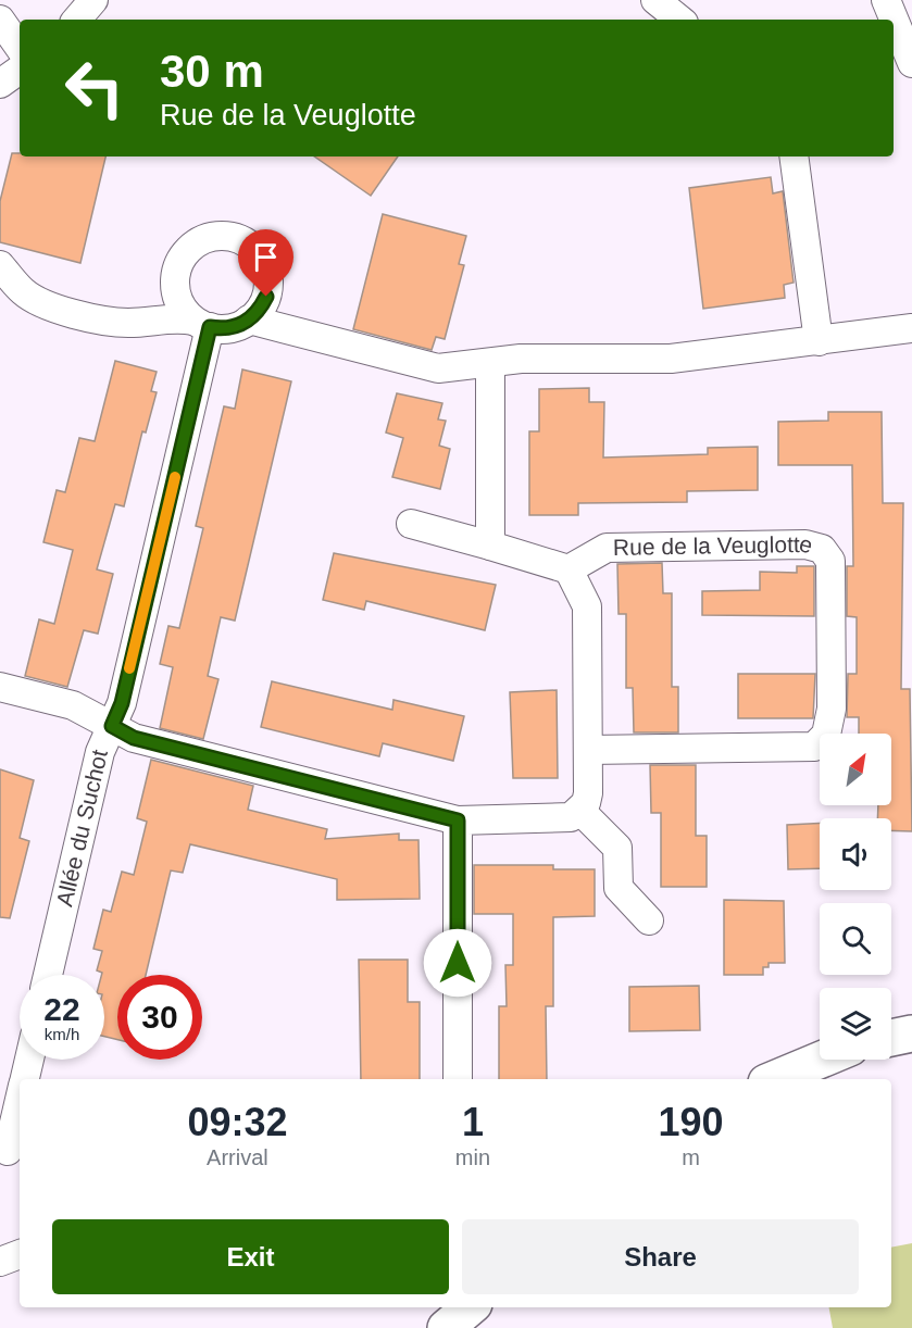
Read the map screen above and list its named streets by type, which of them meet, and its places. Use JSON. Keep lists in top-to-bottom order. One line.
{"streets":{"street":["Rue de la Veuglotte","Allée du Suchot"]},"north":"top right","page":{"turn":["30 m","Rue de la Veuglotte"],"speed":"22 km/h","limit":"30","eta":["09:32","Arrival","1","min","190","m"],"buttons":["Exit","Share"]}}
